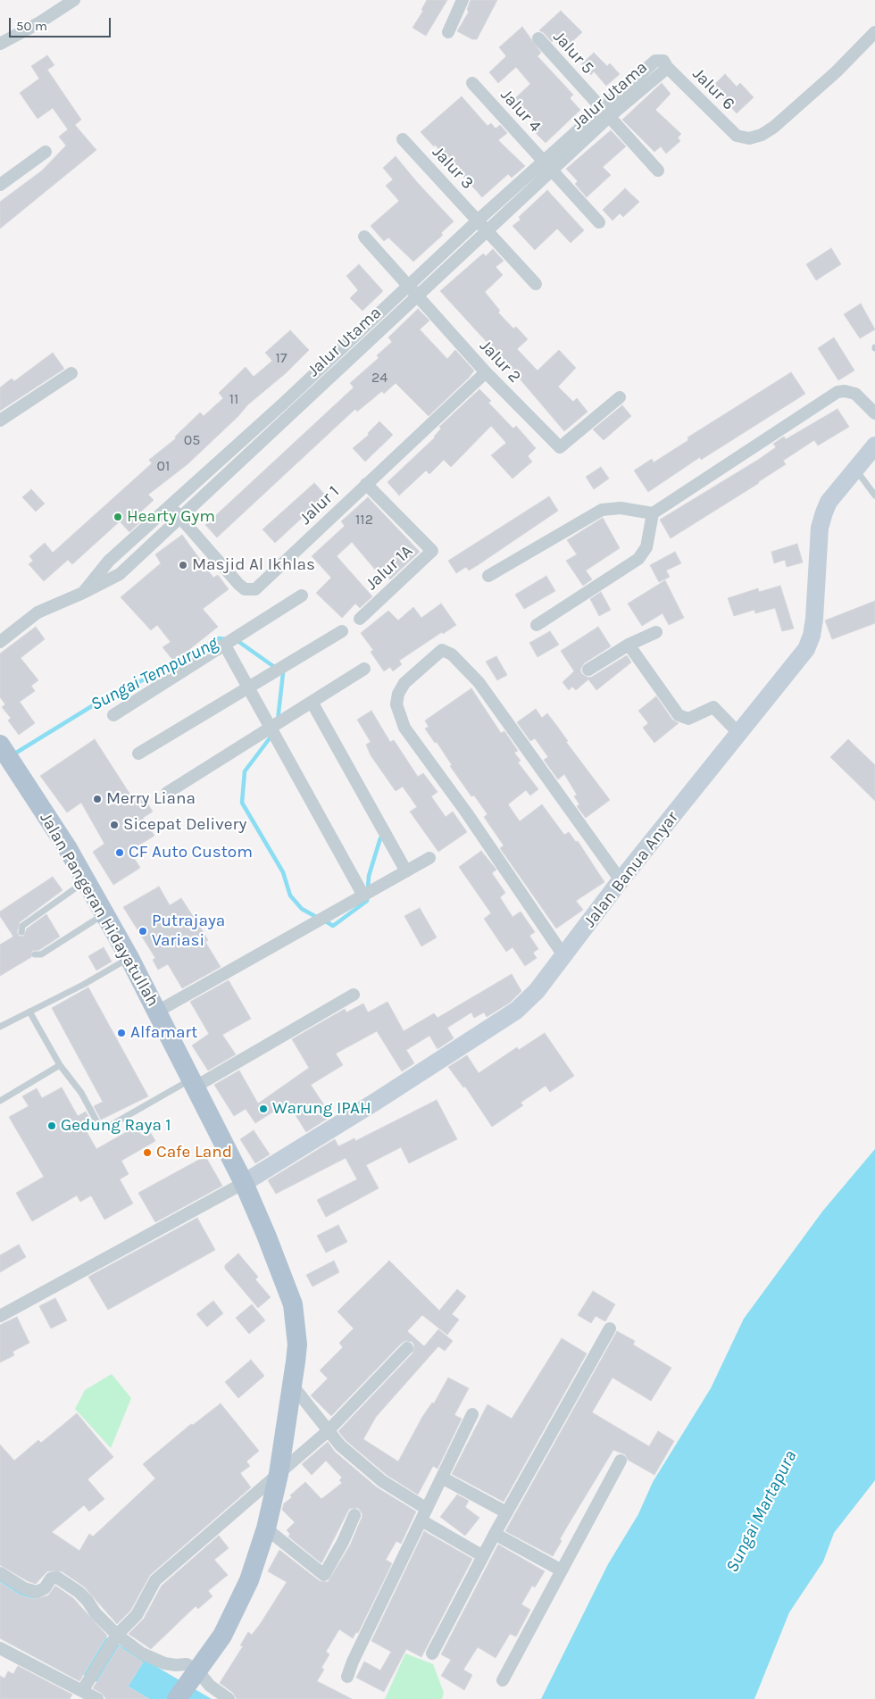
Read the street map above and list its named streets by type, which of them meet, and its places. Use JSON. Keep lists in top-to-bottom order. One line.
{"streets":{"main road":["Jalan Pangeran Hidayatullah"],"street":["Jalur 5","Jalur 6","Jalur Utama","Jalur 4","Jalur 3","Jalur 2","Jalur 1","Jalur 1A","Jalan Banua Anyar"]},"crossings":[["Jalur 5","Jalur Utama"],["Jalur 6","Jalur Utama"],["Jalur Utama","Jalur 4"],["Jalur Utama","Jalur 3"],["Jalur Utama","Jalur 2"],["Jalur Utama","Jalur 1"],["Jalur 2","Jalur 1"],["Jalur 1","Jalur 1A"],["Jalan Banua Anyar","Jalan Pangeran Hidayatullah"]],"water":["Sungai Tempurung","Sungai Martapura"],"places":["Hearty Gym","Masjid Al Ikhlas","Merry Liana","Sicepat Delivery","CF Auto Custom","Putrajaya Variasi","Alfamart","Warung IPAH","Gedung Raya 1","Cafe Land"],"house_numbers":["17","24","11","05","01","112"],"scale_bar":"50 m"}
